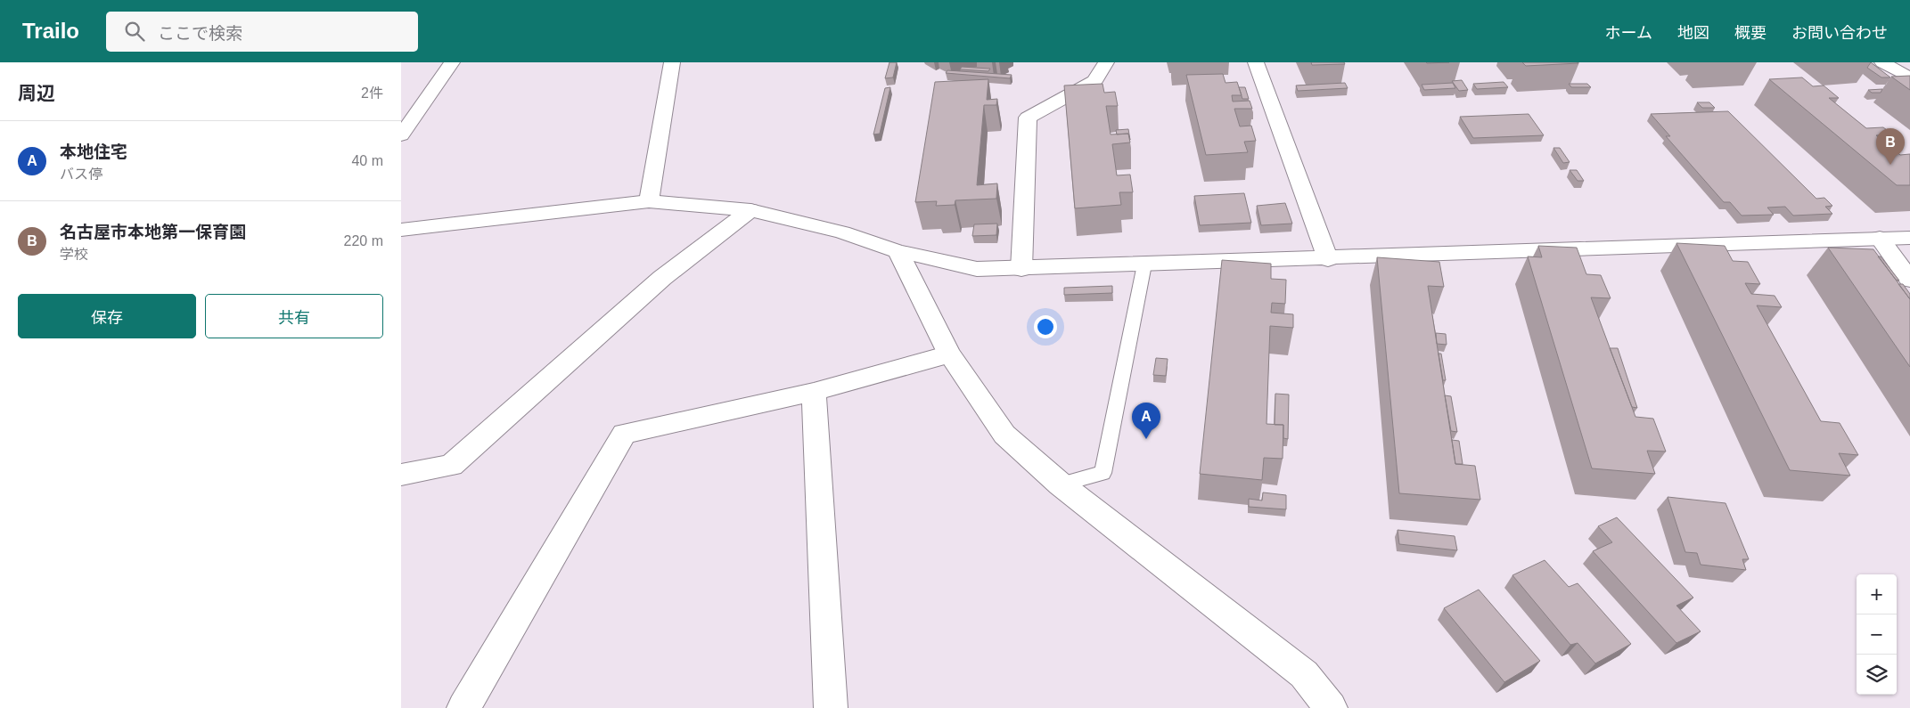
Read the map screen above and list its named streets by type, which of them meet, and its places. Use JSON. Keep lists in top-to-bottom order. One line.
{"page":{"header":"Trailo","search":"ここで検索","nav":["ホーム","地図","概要","お問い合わせ"],"heading":["周辺","2件"],"list":[{"mark":"A","name":"本地住宅","note":"バス停","value":"40 m"},{"mark":"B","name":"名古屋市本地第一保育園","note":"学校","value":"220 m"}],"pins":["B","A"],"buttons":["保存","共有"],"map_buttons":["+","−"]}}
